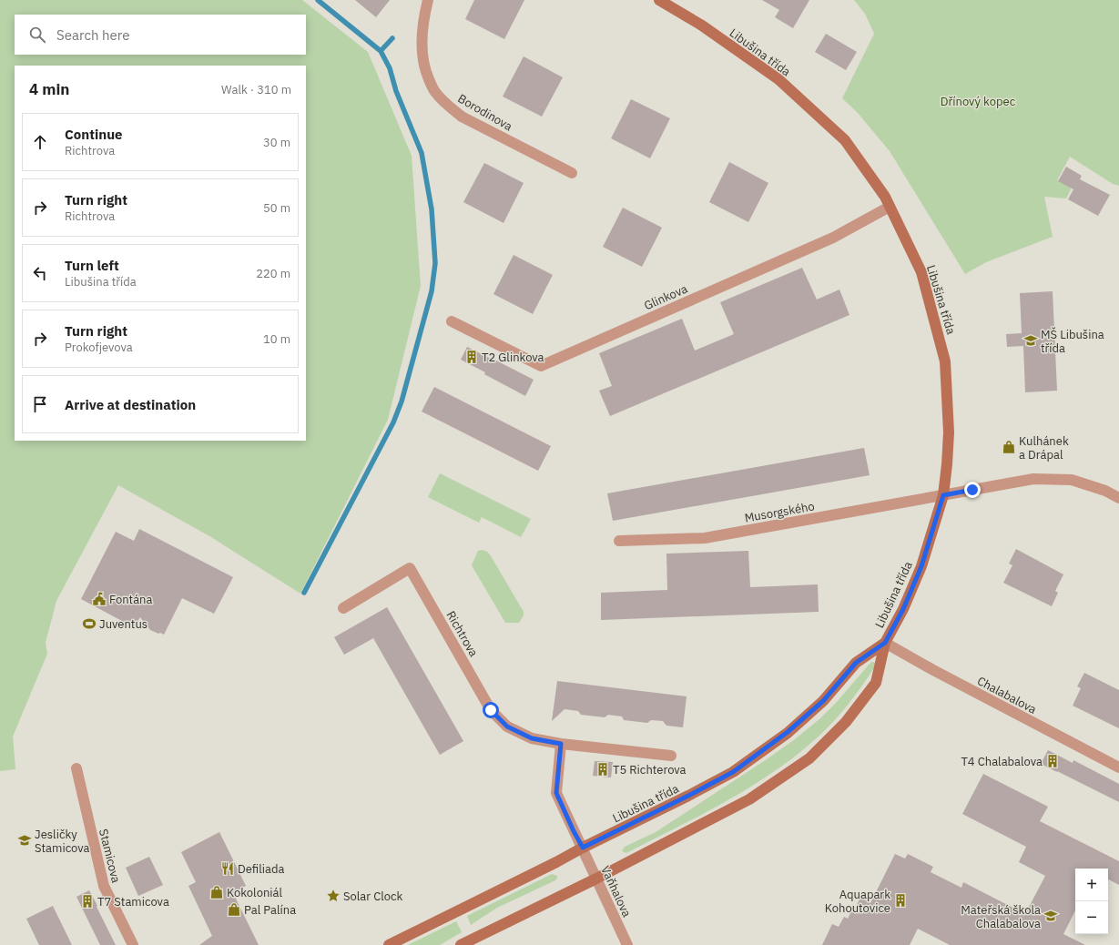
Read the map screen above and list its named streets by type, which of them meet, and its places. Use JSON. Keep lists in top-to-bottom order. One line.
{"streets":{"street":["Libušina třída","Borodinova","Glinkova","Musorgského","Richtrova","Chalabalova","Stamicova","Vaňhalova"]},"crossings":[["Libušina třída","Glinkova"],["Libušina třída","Musorgského"],["Libušina třída","Chalabalova"],["Libušina třída","Vaňhalova"]],"parks":["Dřínový kopec"],"places":{"school or university":["MŠ Libušina třída","Jesličky Stamicova","Mateřská škola Chalabalova"],"building":["T2 Glinkova","T4 Chalabalova","T5 Richterova","Aquapark Kohoutovice","T7 Stamicova"],"shop":["Kulhánek a Drápal","Kokoloniál","Pal Palína"],"public building":["Fontána"],"sports":["Juventus"],"restaurant":["Defiliada"],"place":["Solar Clock"]},"page":{"search":"Search here","heading":["4 min","Walk · 310 m"],"list":[["Continue","Richtrova","30 m"],["Turn right","Richtrova","50 m"],["Turn left","Libušina třída","220 m"],["Turn right","Prokofjevova","10 m"],"Arrive at destination"],"map_buttons":["+","−"]}}
